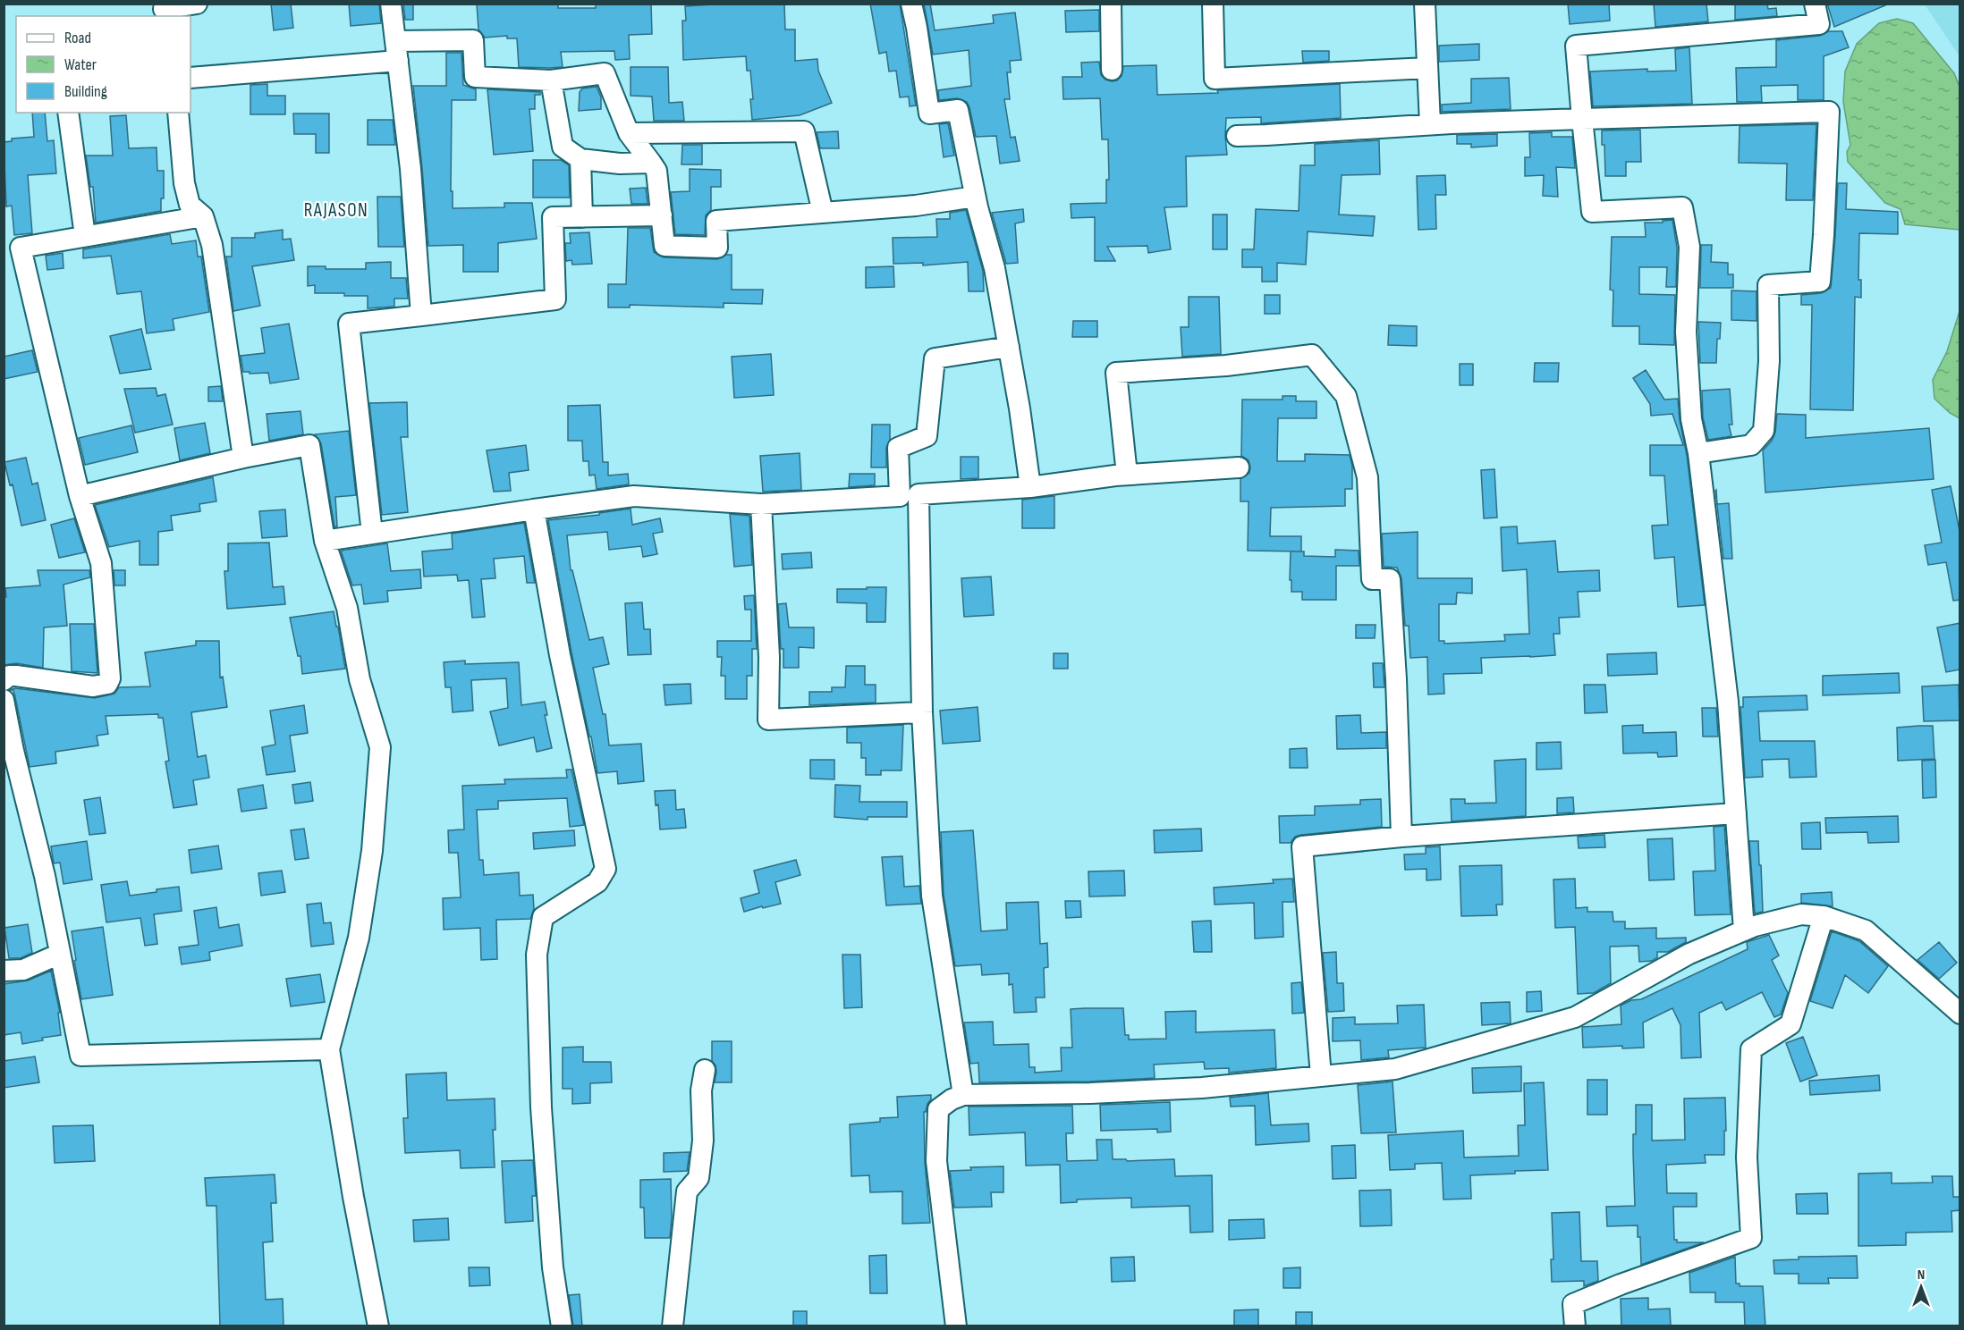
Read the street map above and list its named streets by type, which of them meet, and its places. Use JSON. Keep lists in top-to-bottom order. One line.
{"districts":["RAJASON"],"legend":["Road","Water","Building"],"north":"top"}
